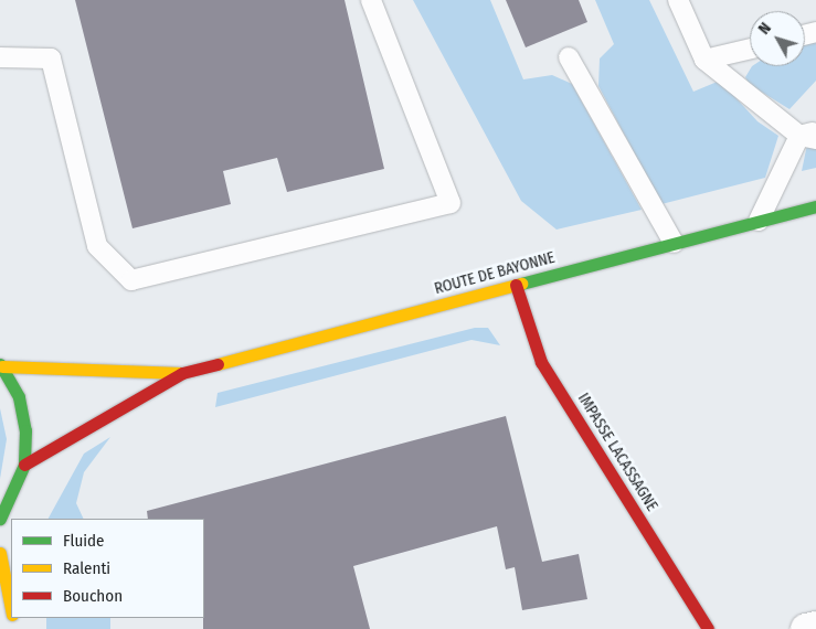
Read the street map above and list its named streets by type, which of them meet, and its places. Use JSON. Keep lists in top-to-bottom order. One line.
{"streets":{"main road":["ROUTE DE BAYONNE","IMPASSE LACASSAGNE"]},"crossings":[["ROUTE DE BAYONNE","IMPASSE LACASSAGNE"]],"legend":["Fluide","Ralenti","Bouchon"],"north":"top left"}
